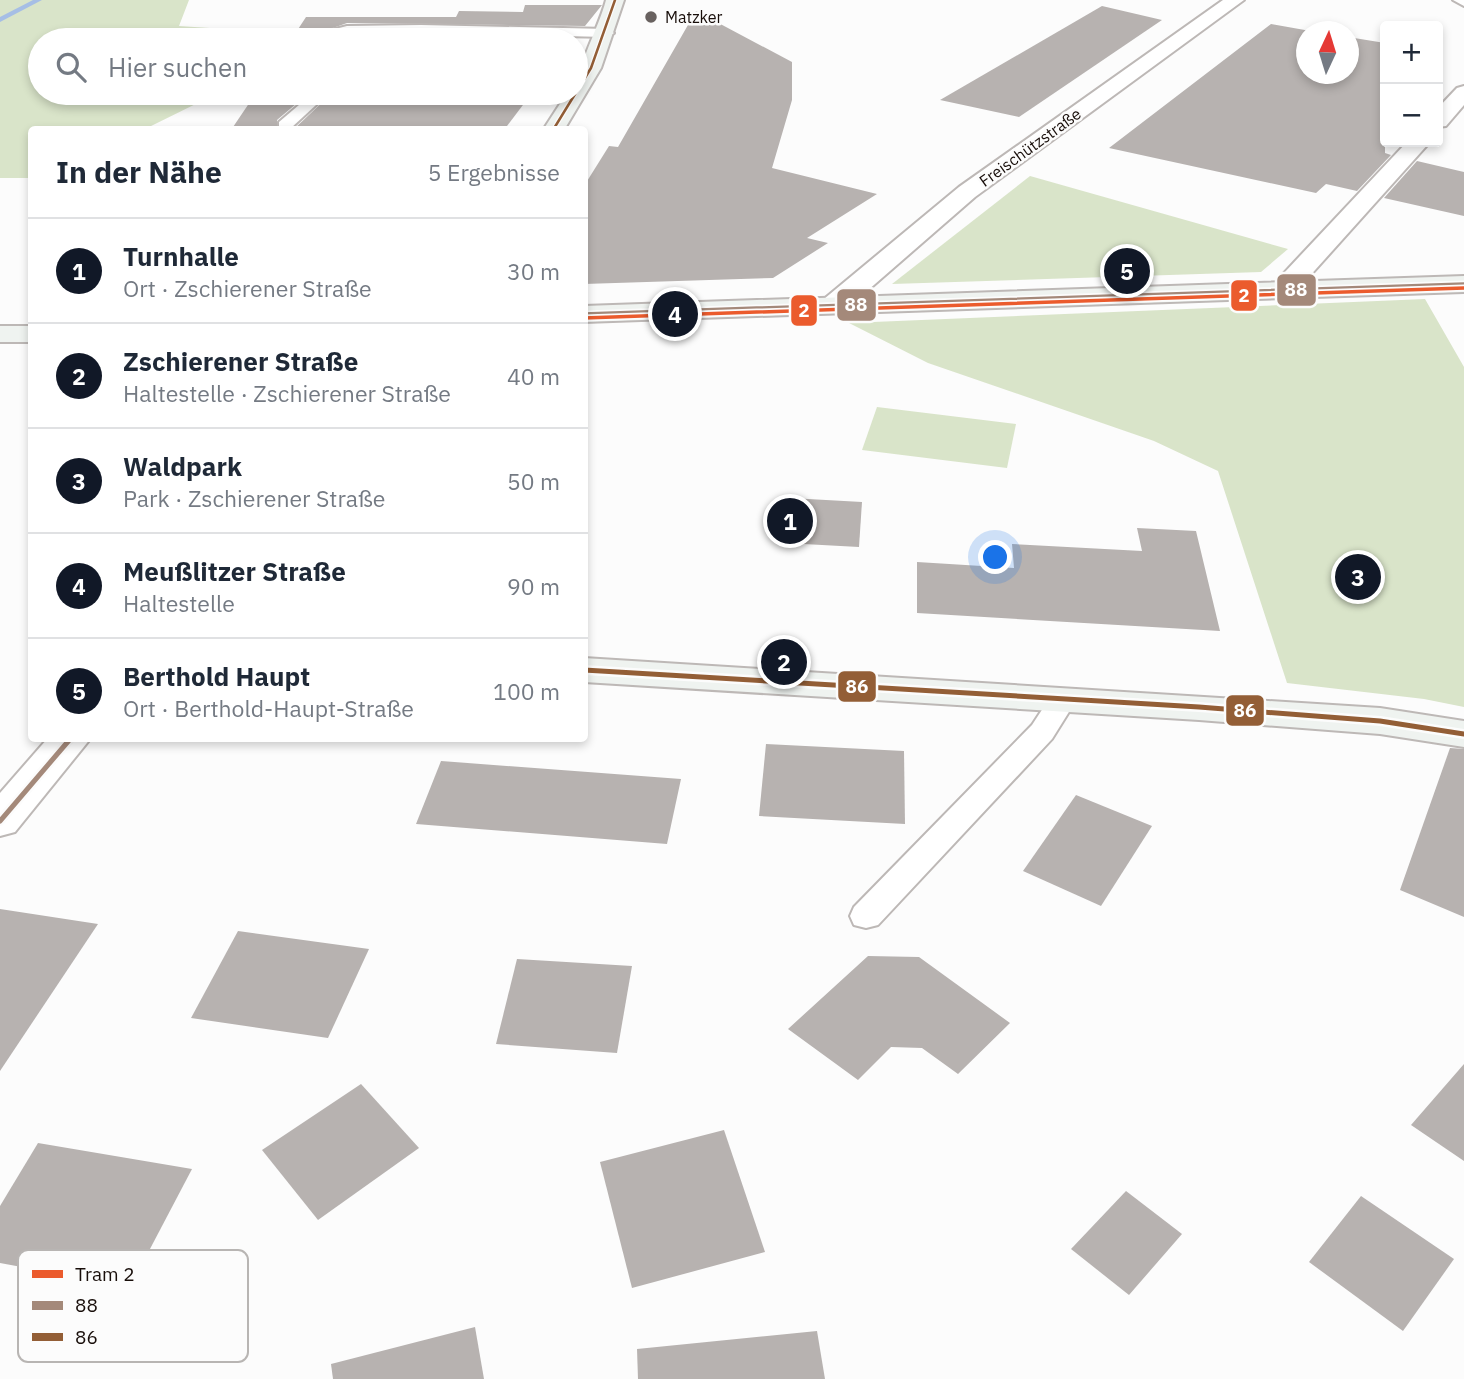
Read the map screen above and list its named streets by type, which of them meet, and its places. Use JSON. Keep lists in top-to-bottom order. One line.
{"streets":{"street":["Freischützstraße"]},"places":["Matzker"],"lines":["transit line 86","transit line 88","tram line 2"],"legend":["Tram 2","88","86"],"north":"top","page":{"map_buttons":["+","−"],"search":"Hier suchen","heading":["In der Nähe","5 Ergebnisse"],"list":[{"mark":"1","name":"Turnhalle","note":"Ort · Zschierener Straße","value":"30 m"},{"mark":"2","name":"Zschierener Straße","note":"Haltestelle · Zschierener Straße","value":"40 m"},{"mark":"3","name":"Waldpark","note":"Park · Zschierener Straße","value":"50 m"},{"mark":"4","name":"Meußlitzer Straße","note":"Haltestelle","value":"90 m"},{"mark":"5","name":"Berthold Haupt","note":"Ort · Berthold-Haupt-Straße","value":"100 m"}],"pins":["5","4","1","3","2"]}}
